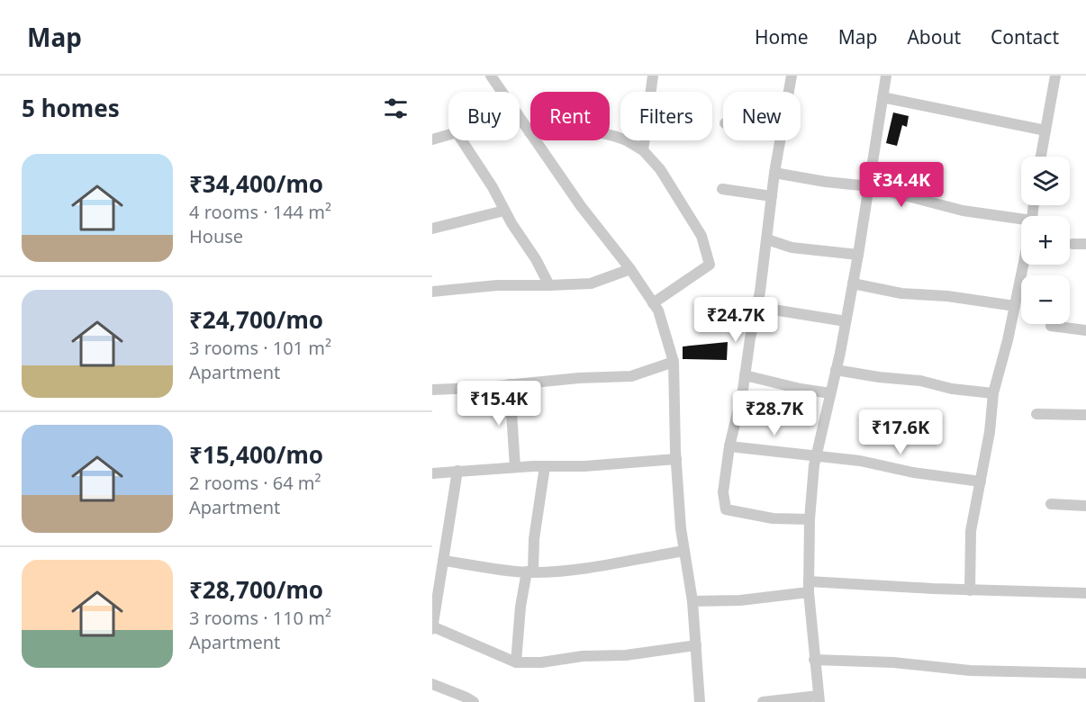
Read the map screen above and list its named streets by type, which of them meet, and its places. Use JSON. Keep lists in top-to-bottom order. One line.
{"page":{"header":"Map","nav":["Home","Map","About","Contact"],"heading":"5 homes","chip":["Buy","Rent","Filters","New"],"list":[{"name":"₹34,400/mo","note":"4 rooms · 144 m² · House"},{"name":"₹24,700/mo","note":"3 rooms · 101 m² · Apartment"},{"name":"₹15,400/mo","note":"2 rooms · 64 m² · Apartment"},{"name":"₹28,700/mo","note":"3 rooms · 110 m² · Apartment"}],"map_buttons":["+","−"],"price":["₹34.4K","₹24.7K","₹15.4K","₹28.7K","₹17.6K"]}}
